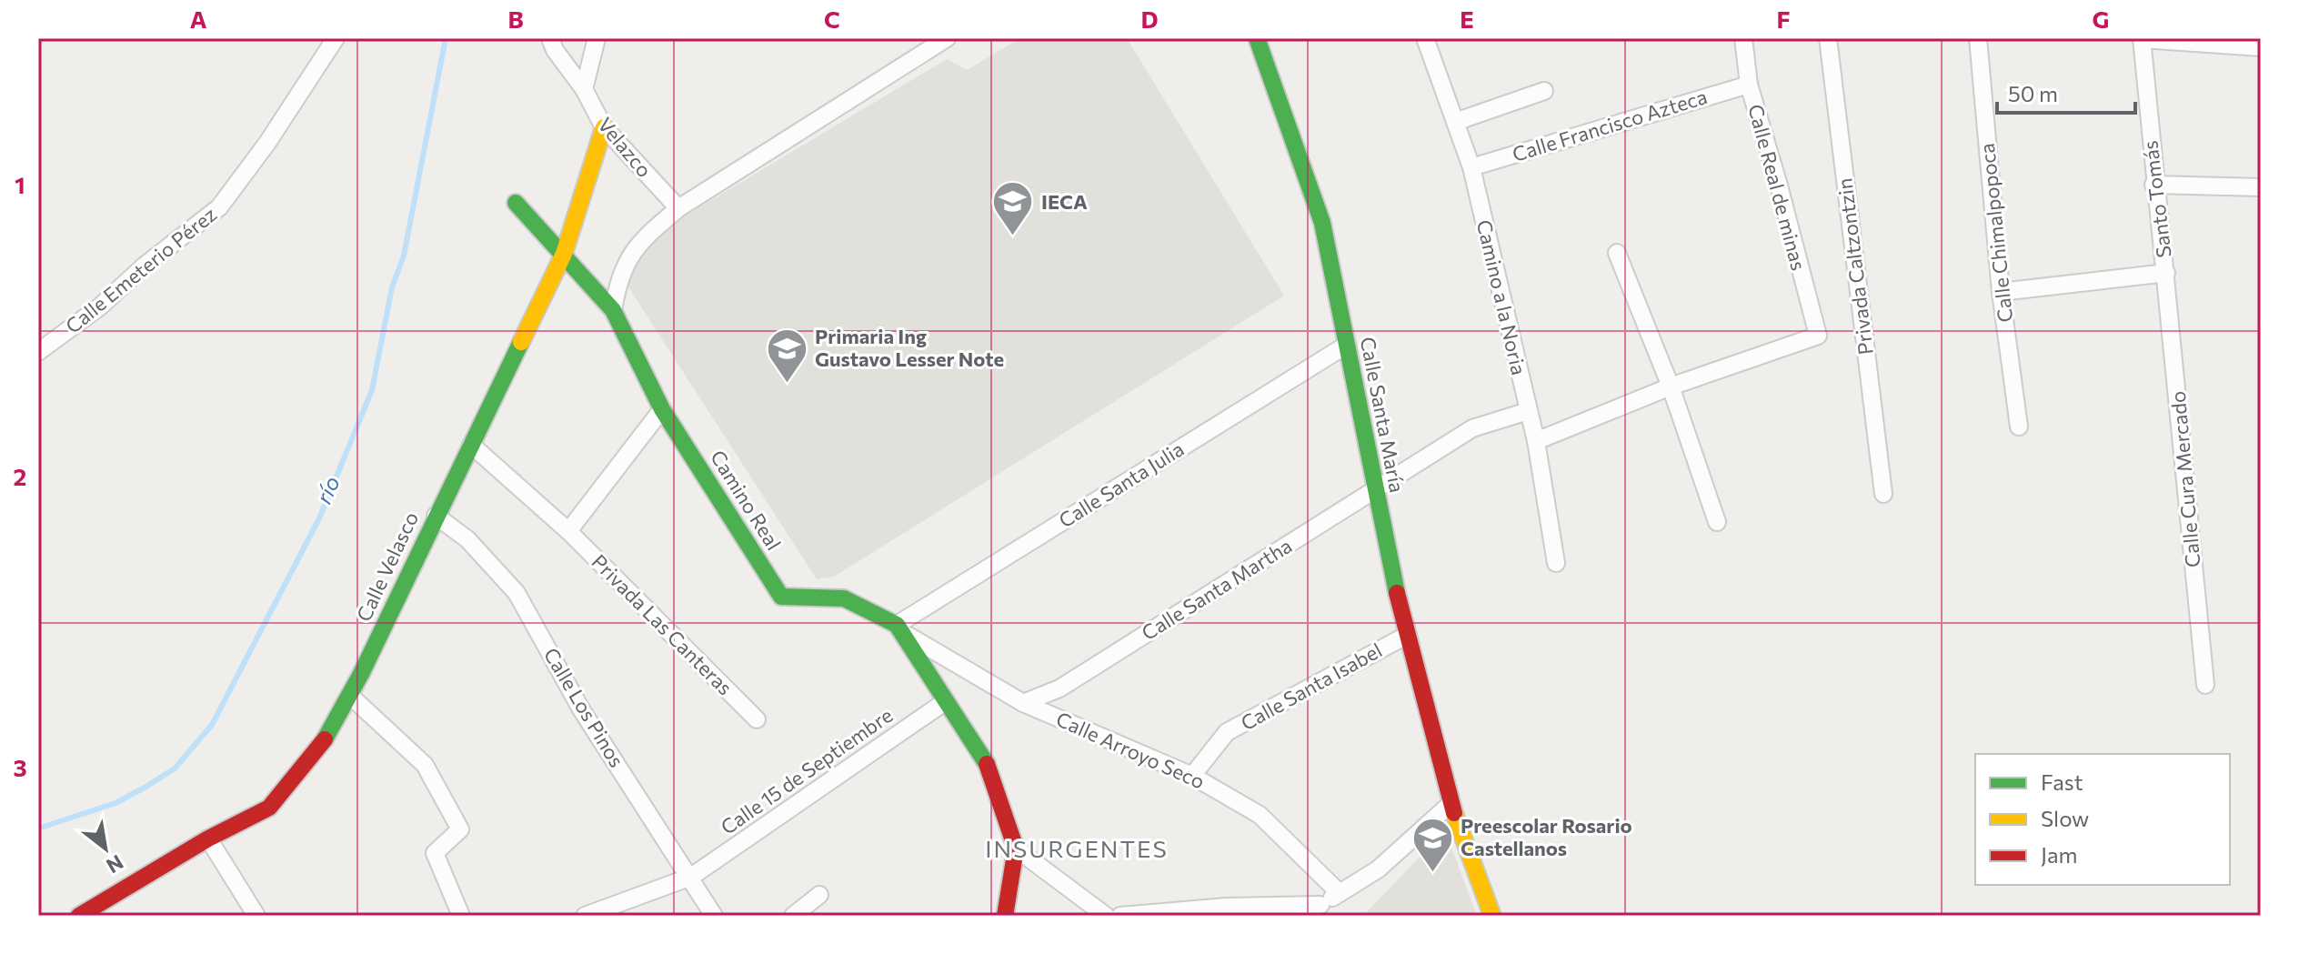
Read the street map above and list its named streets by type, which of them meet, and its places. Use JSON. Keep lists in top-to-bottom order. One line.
{"streets":{"street":["Calle Francisco Azteca","Velazco","Calle Real de minas","Santo Tomás","Calle Chimalpopoca","Privada Caltzontzin","Calle Emeterio Pérez","Camino a la Noria","Calle Santa María","Calle Cura Mercado","Calle Santa Julia","Camino Real","Calle Velasco","Calle Santa Martha","Privada Las Canteras","Calle Santa Isabel","Calle Los Pinos","Calle Arroyo Seco","Calle 15 de Septiembre"]},"crossings":[["Calle Francisco Azteca","Calle Real de minas"],["Calle Francisco Azteca","Camino a la Noria"],["Velazco","Calle Velasco"],["Santo Tomás","Calle Cura Mercado"],["Camino a la Noria","Calle Santa Martha"],["Calle Santa María","Calle Santa Julia"],["Calle Santa María","Calle Santa Martha"],["Calle Santa María","Calle Santa Isabel"],["Calle Santa Julia","Camino Real"],["Calle Santa Julia","Calle Arroyo Seco"],["Camino Real","Calle Velasco"],["Camino Real","Calle Arroyo Seco"],["Calle Velasco","Privada Las Canteras"],["Calle Velasco","Calle Los Pinos"],["Calle Santa Martha","Calle Arroyo Seco"],["Calle Santa Isabel","Calle Arroyo Seco"],["Calle Los Pinos","Calle 15 de Septiembre"]],"districts":["INSURGENTES"],"water":["río"],"places":{"school or university":["IECA","Primaria Ing Gustavo Lesser Note","Preescolar Rosario Castellanos"]},"legend":["Fast","Slow","Jam"],"scale_bar":"50 m","north":"bottom right","grid":{"columns":["A","B","C","D","E","F","G"],"rows":["1","2","3"]}}
